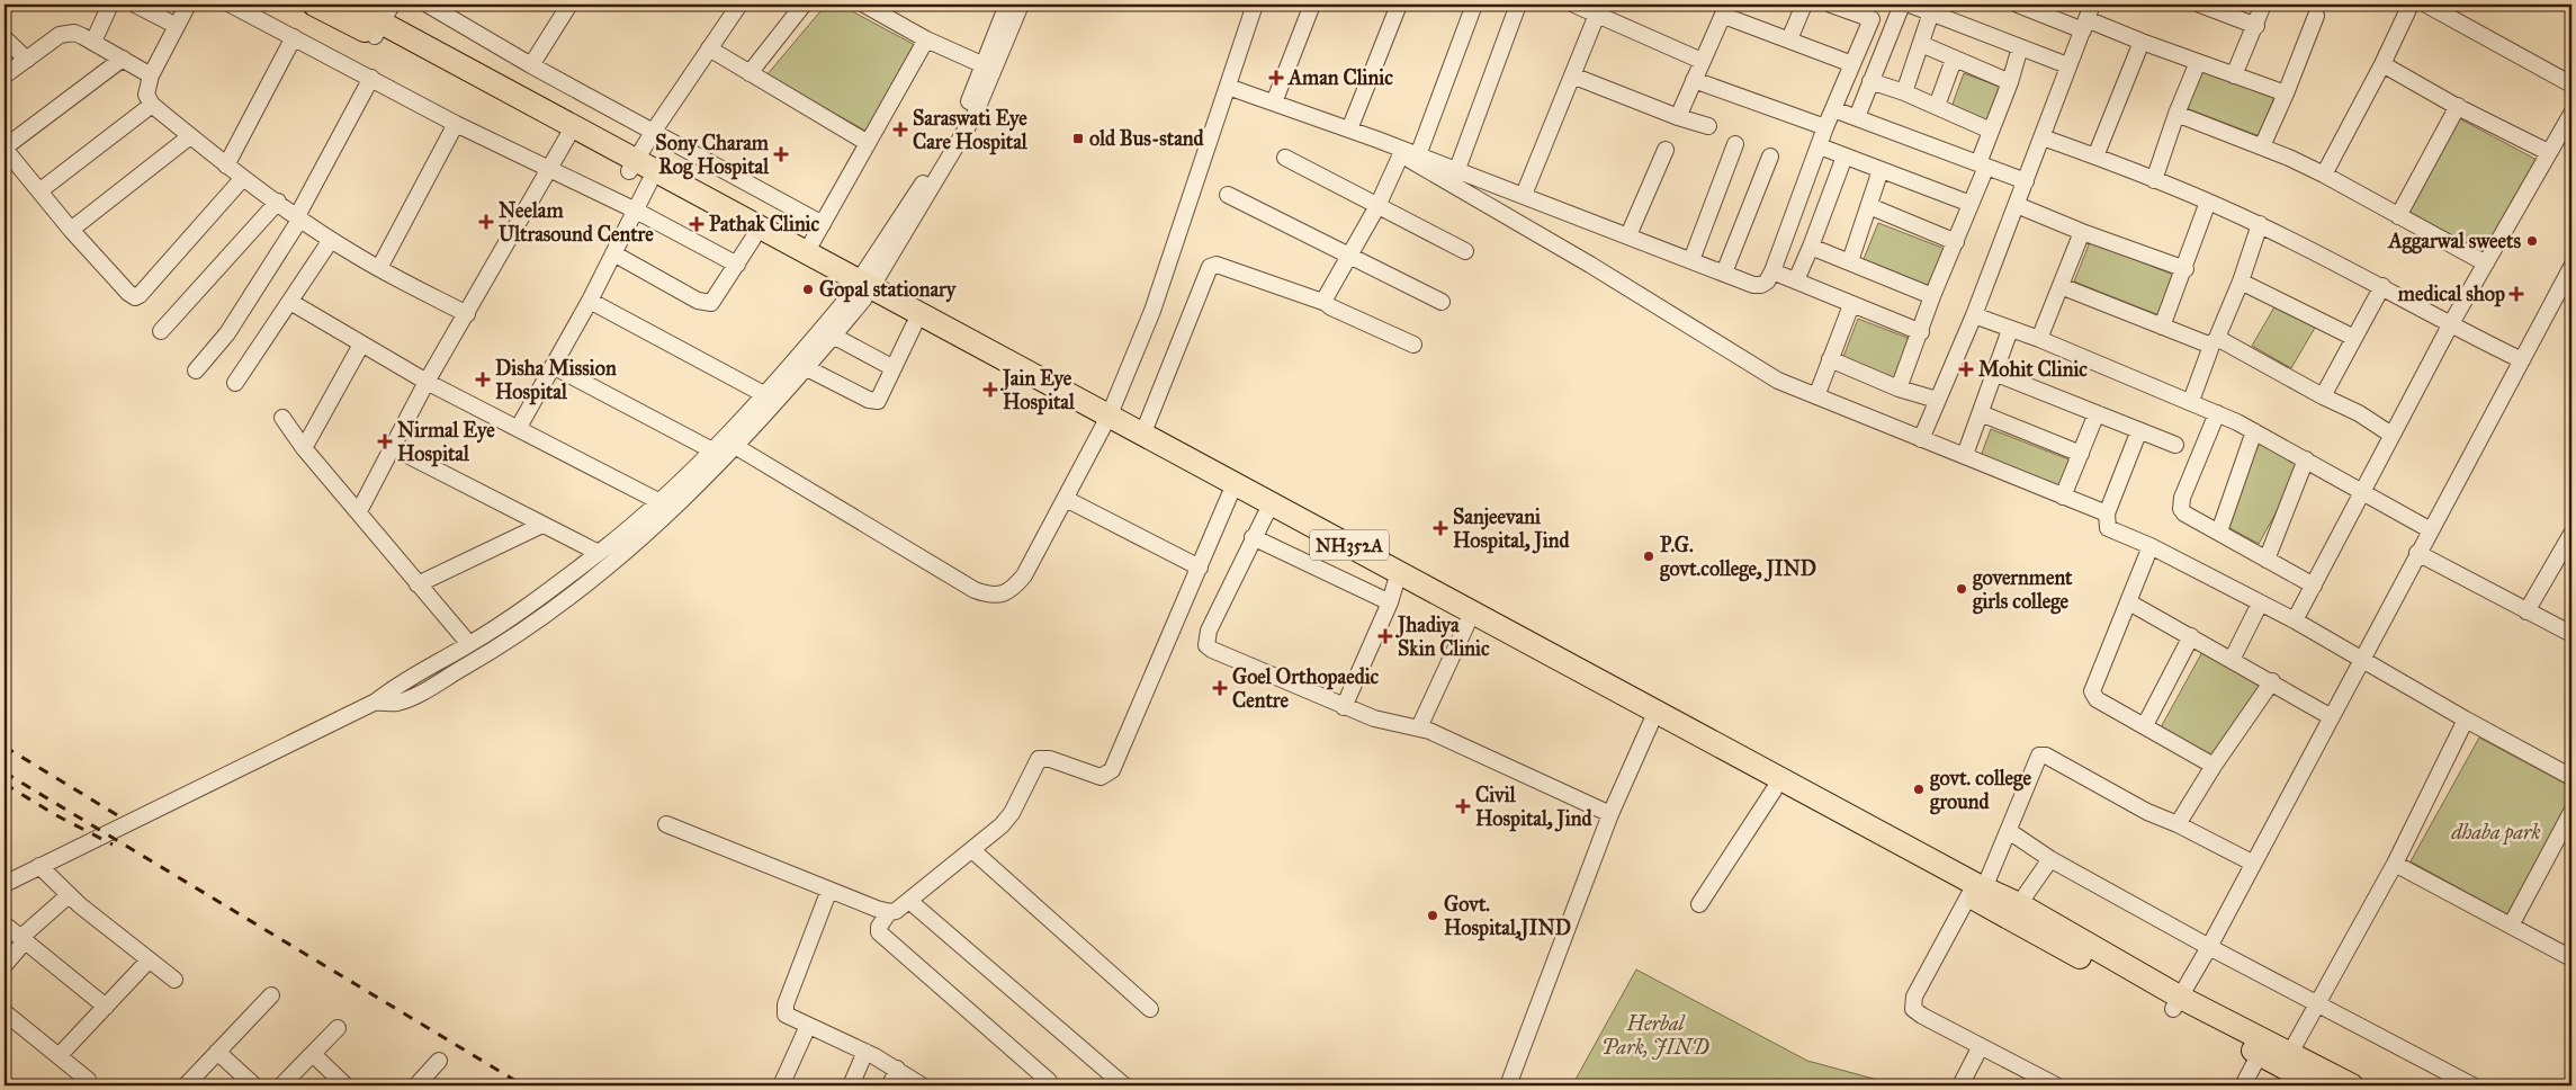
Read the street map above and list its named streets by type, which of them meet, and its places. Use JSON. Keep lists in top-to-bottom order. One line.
{"streets":{"highway":["NH352A"]},"parks":["dhaba park","Herbal Park, JIND"],"places":{"health":["Aman Clinic","Saraswati Eye Care Hospital","Sony Charam Rog Hospital","Neelam Ultrasound Centre","Pathak Clinic","medical shop","Mohit Clinic","Disha Mission Hospital","Jain Eye Hospital","Nirmal Eye Hospital","Sanjeevani Hospital, Jind","Jhadiya Skin Clinic","Goel Orthopaedic Centre","Civil Hospital, Jind"],"transit":["old Bus-stand"],"other":["Aggarwal sweets","Gopal stationary","P.G. govt.college, JIND","government girls college","govt. college ground","Govt. Hospital,JIND"]}}
